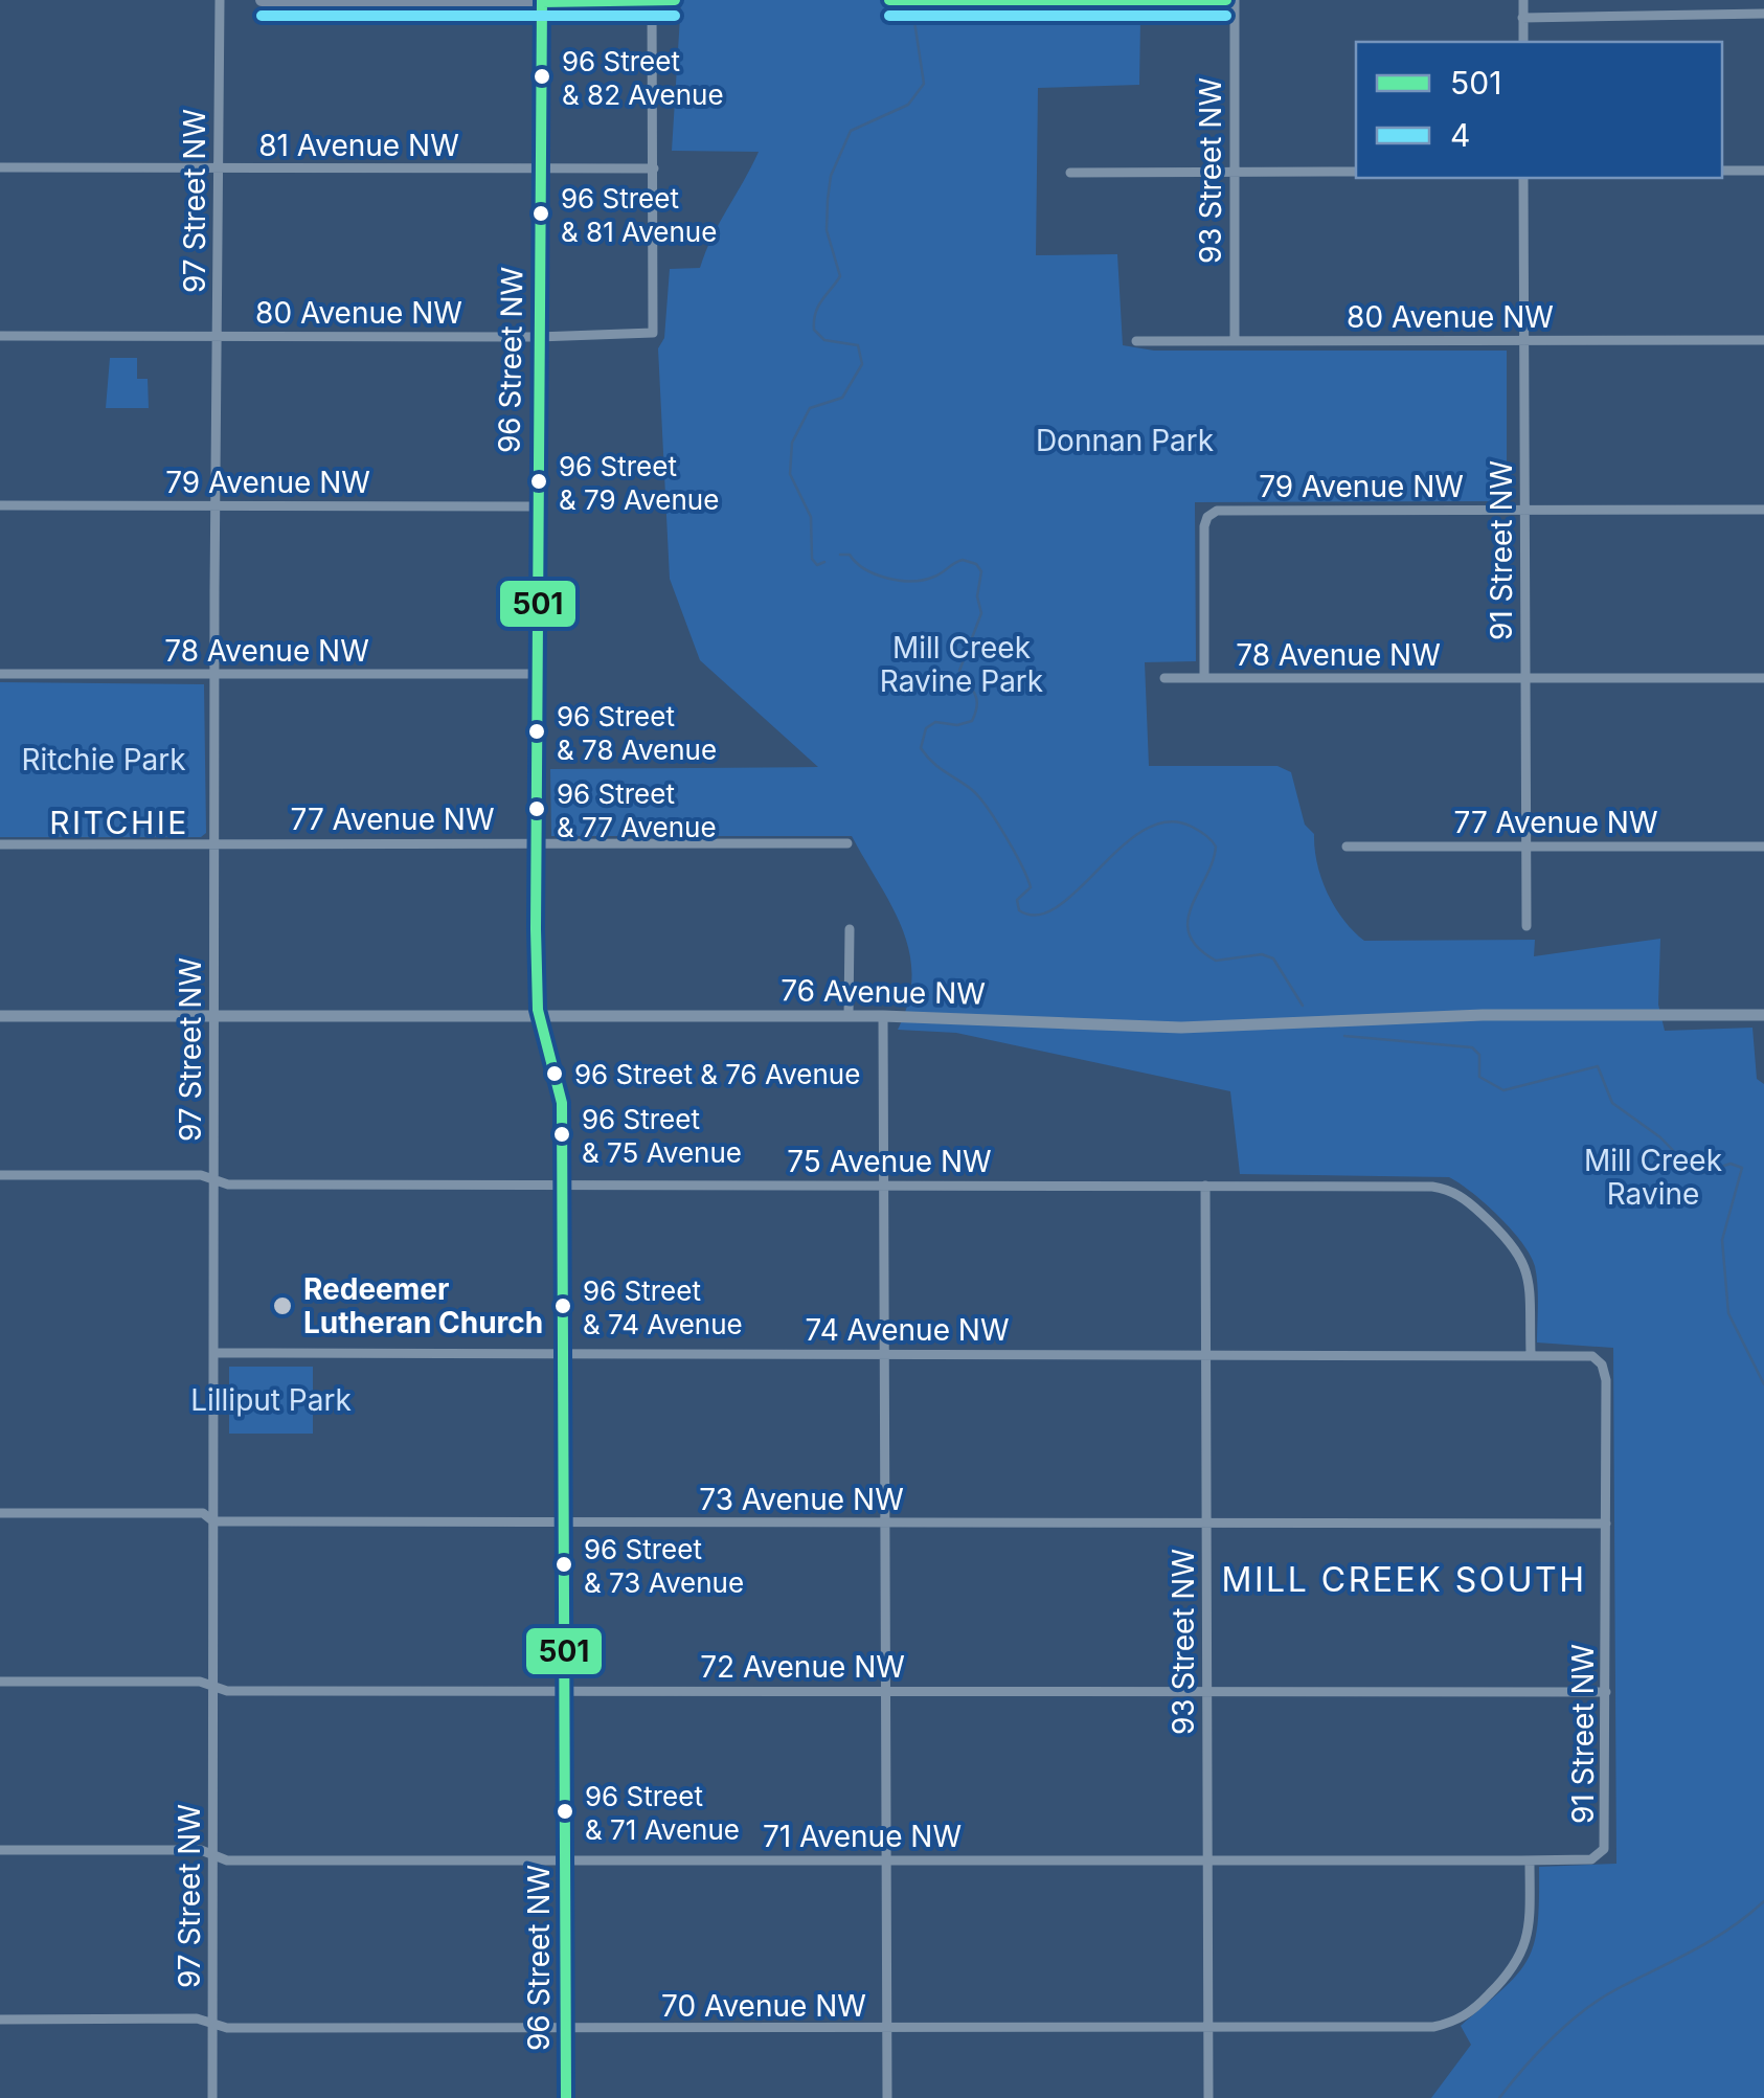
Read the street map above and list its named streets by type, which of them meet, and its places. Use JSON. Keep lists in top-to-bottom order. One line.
{"streets":{"street":["81 Avenue NW","93 Street NW","97 Street NW","80 Avenue NW","96 Street NW","79 Avenue NW","91 Street NW","78 Avenue NW","77 Avenue NW","76 Avenue NW","75 Avenue NW","74 Avenue NW","73 Avenue NW","72 Avenue NW","71 Avenue NW","70 Avenue NW"]},"crossings":[["81 Avenue NW","97 Street NW"],["81 Avenue NW","80 Avenue NW"],["81 Avenue NW","96 Street NW"],["93 Street NW","80 Avenue NW"],["93 Street NW","75 Avenue NW"],["93 Street NW","74 Avenue NW"],["93 Street NW","73 Avenue NW"],["93 Street NW","72 Avenue NW"],["93 Street NW","71 Avenue NW"],["93 Street NW","70 Avenue NW"],["97 Street NW","80 Avenue NW"],["97 Street NW","79 Avenue NW"],["97 Street NW","78 Avenue NW"],["97 Street NW","77 Avenue NW"],["97 Street NW","76 Avenue NW"],["97 Street NW","75 Avenue NW"],["97 Street NW","74 Avenue NW"],["97 Street NW","73 Avenue NW"],["97 Street NW","72 Avenue NW"],["97 Street NW","71 Avenue NW"],["97 Street NW","70 Avenue NW"],["80 Avenue NW","96 Street NW"],["80 Avenue NW","91 Street NW"],["96 Street NW","79 Avenue NW"],["96 Street NW","78 Avenue NW"],["96 Street NW","77 Avenue NW"],["96 Street NW","76 Avenue NW"],["96 Street NW","75 Avenue NW"],["96 Street NW","74 Avenue NW"],["96 Street NW","73 Avenue NW"],["96 Street NW","72 Avenue NW"],["96 Street NW","71 Avenue NW"],["96 Street NW","70 Avenue NW"],["79 Avenue NW","91 Street NW"],["79 Avenue NW","78 Avenue NW"],["91 Street NW","78 Avenue NW"],["91 Street NW","77 Avenue NW"],["91 Street NW","74 Avenue NW"],["91 Street NW","73 Avenue NW"],["91 Street NW","72 Avenue NW"],["91 Street NW","71 Avenue NW"],["75 Avenue NW","74 Avenue NW"],["71 Avenue NW","70 Avenue NW"]],"districts":["RITCHIE","MILL CREEK SOUTH"],"parks":["Donnan Park","Mill Creek Ravine Park","Ritchie Park","Mill Creek Ravine","Lilliput Park"],"places":["96 Street & 82 Avenue","96 Street & 81 Avenue","96 Street & 79 Avenue","96 Street & 78 Avenue","96 Street & 77 Avenue","96 Street & 76 Avenue","96 Street & 75 Avenue","Redeemer Lutheran Church","96 Street & 74 Avenue","96 Street & 73 Avenue","96 Street & 71 Avenue"],"lines":["transit line 501","transit line 4"],"legend":["501","4"]}
